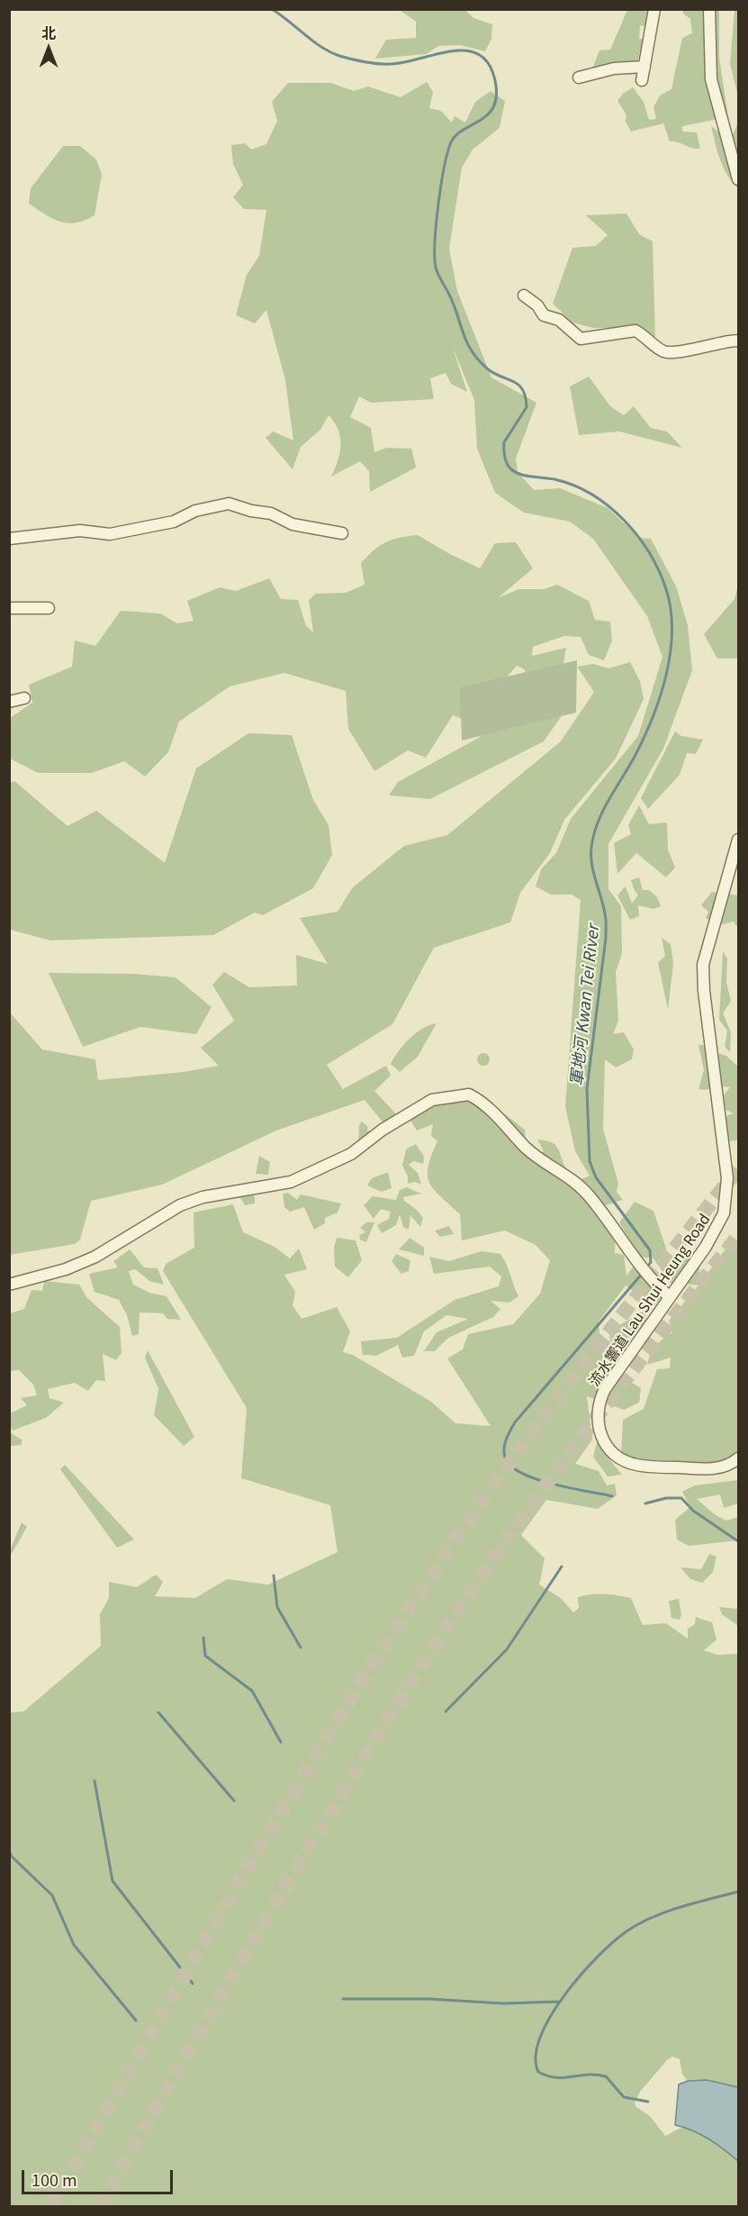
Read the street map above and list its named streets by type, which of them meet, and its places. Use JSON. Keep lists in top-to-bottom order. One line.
{"streets":{"street":["流水響道 Lau Shui Heung Road"]},"water":["軍地河 Kwan Tei River"],"scale_bar":"100 m","north":"top"}
